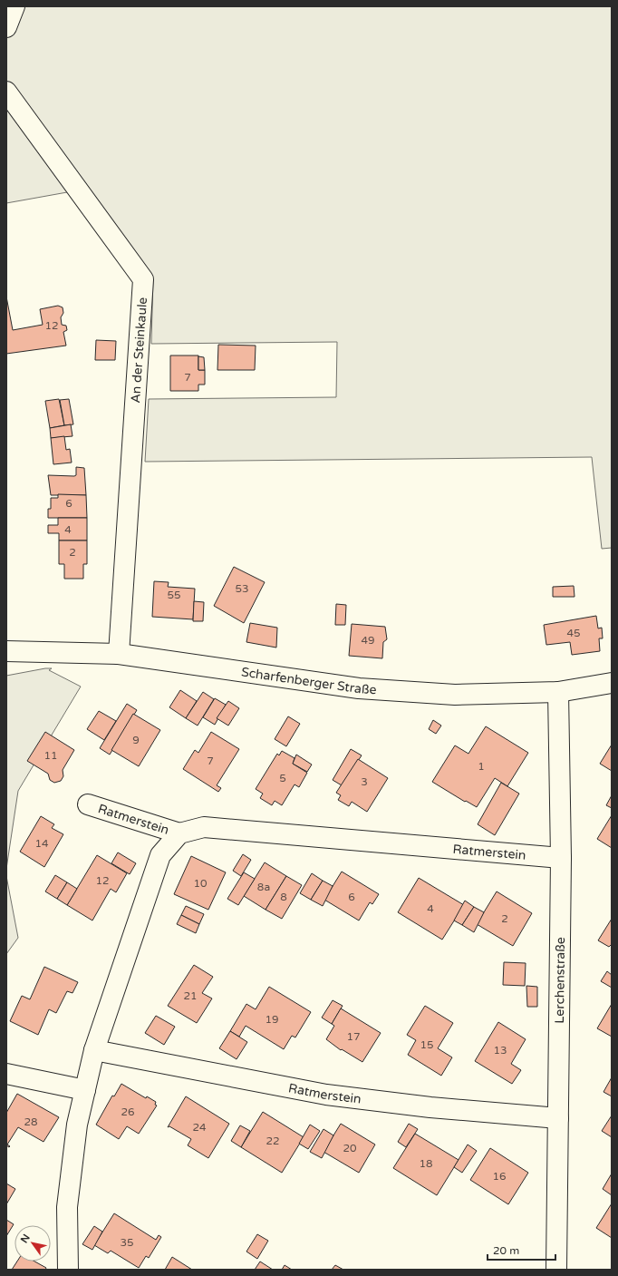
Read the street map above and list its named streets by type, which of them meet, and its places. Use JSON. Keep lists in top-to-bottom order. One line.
{"streets":{"street":["An der Steinkaule","Scharfenberger Straße","Ratmerstein","Lerchenstraße"]},"crossings":[["An der Steinkaule","Scharfenberger Straße"],["Scharfenberger Straße","Lerchenstraße"],["Ratmerstein","Lerchenstraße"]],"house_numbers":["12","7","6","4","2","53","55","45","49","9","11","7","1","5","3","14","12","10","8a","8","6","4","2","21","19","17","15","13","26","28","24","22","20","18","16","35"],"scale_bar":"20 m","north":"top left"}
